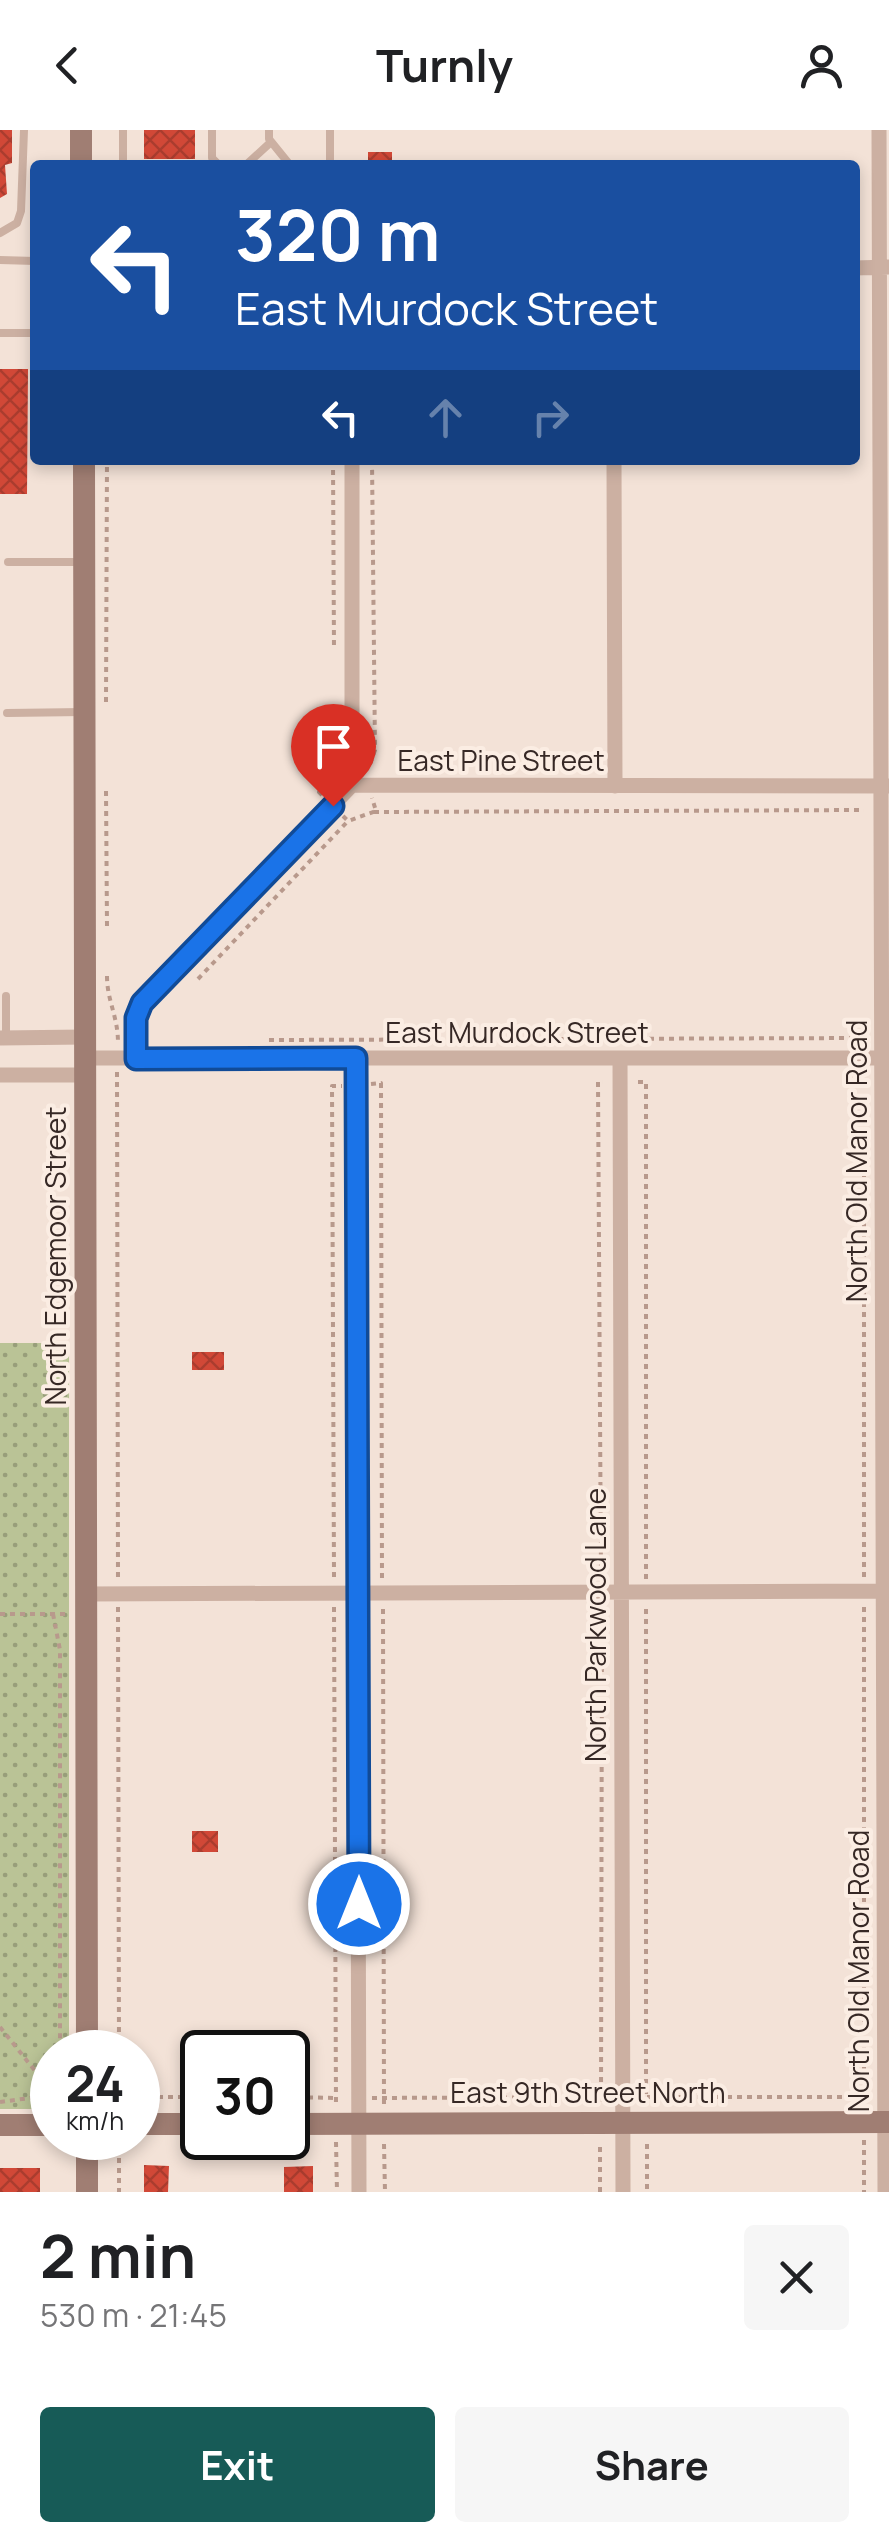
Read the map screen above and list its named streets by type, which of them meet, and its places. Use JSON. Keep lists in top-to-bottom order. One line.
{"streets":{"street":["East Pine Street","East Murdock Street","North Old Manor Road","North Edgemoor Street","North Parkwood Lane","East 9th Street North"]},"crossings":[["East Pine Street","North Old Manor Road"],["East Murdock Street","North Old Manor Road"],["East Murdock Street","North Edgemoor Street"],["East Murdock Street","North Parkwood Lane"],["North Old Manor Road","East 9th Street North"],["North Parkwood Lane","East 9th Street North"]],"page":{"header":"Turnly","turn":["320 m","East Murdock Street"],"speed":"24 km/h","limit":"30","heading":["2 min","530 m · 21:45"],"buttons":["Exit","Share"]}}
